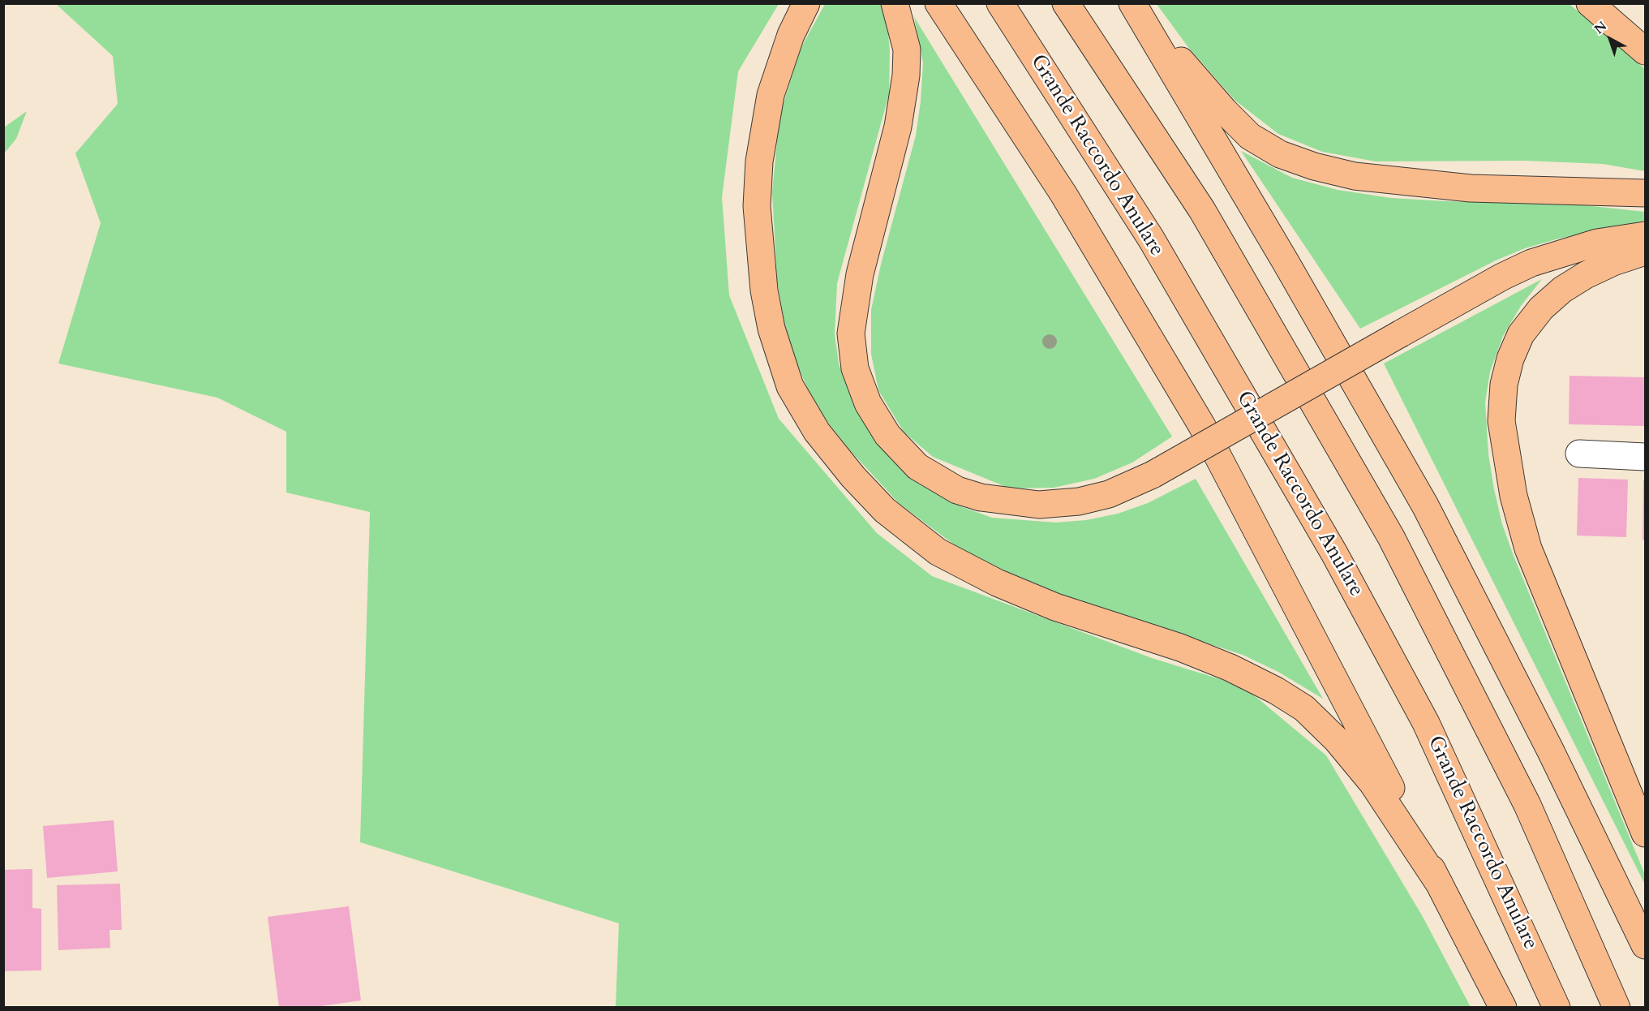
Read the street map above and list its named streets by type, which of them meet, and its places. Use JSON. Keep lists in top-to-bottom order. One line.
{"streets":{"highway":["Grande Raccordo Anulare"]},"north":"top left"}
